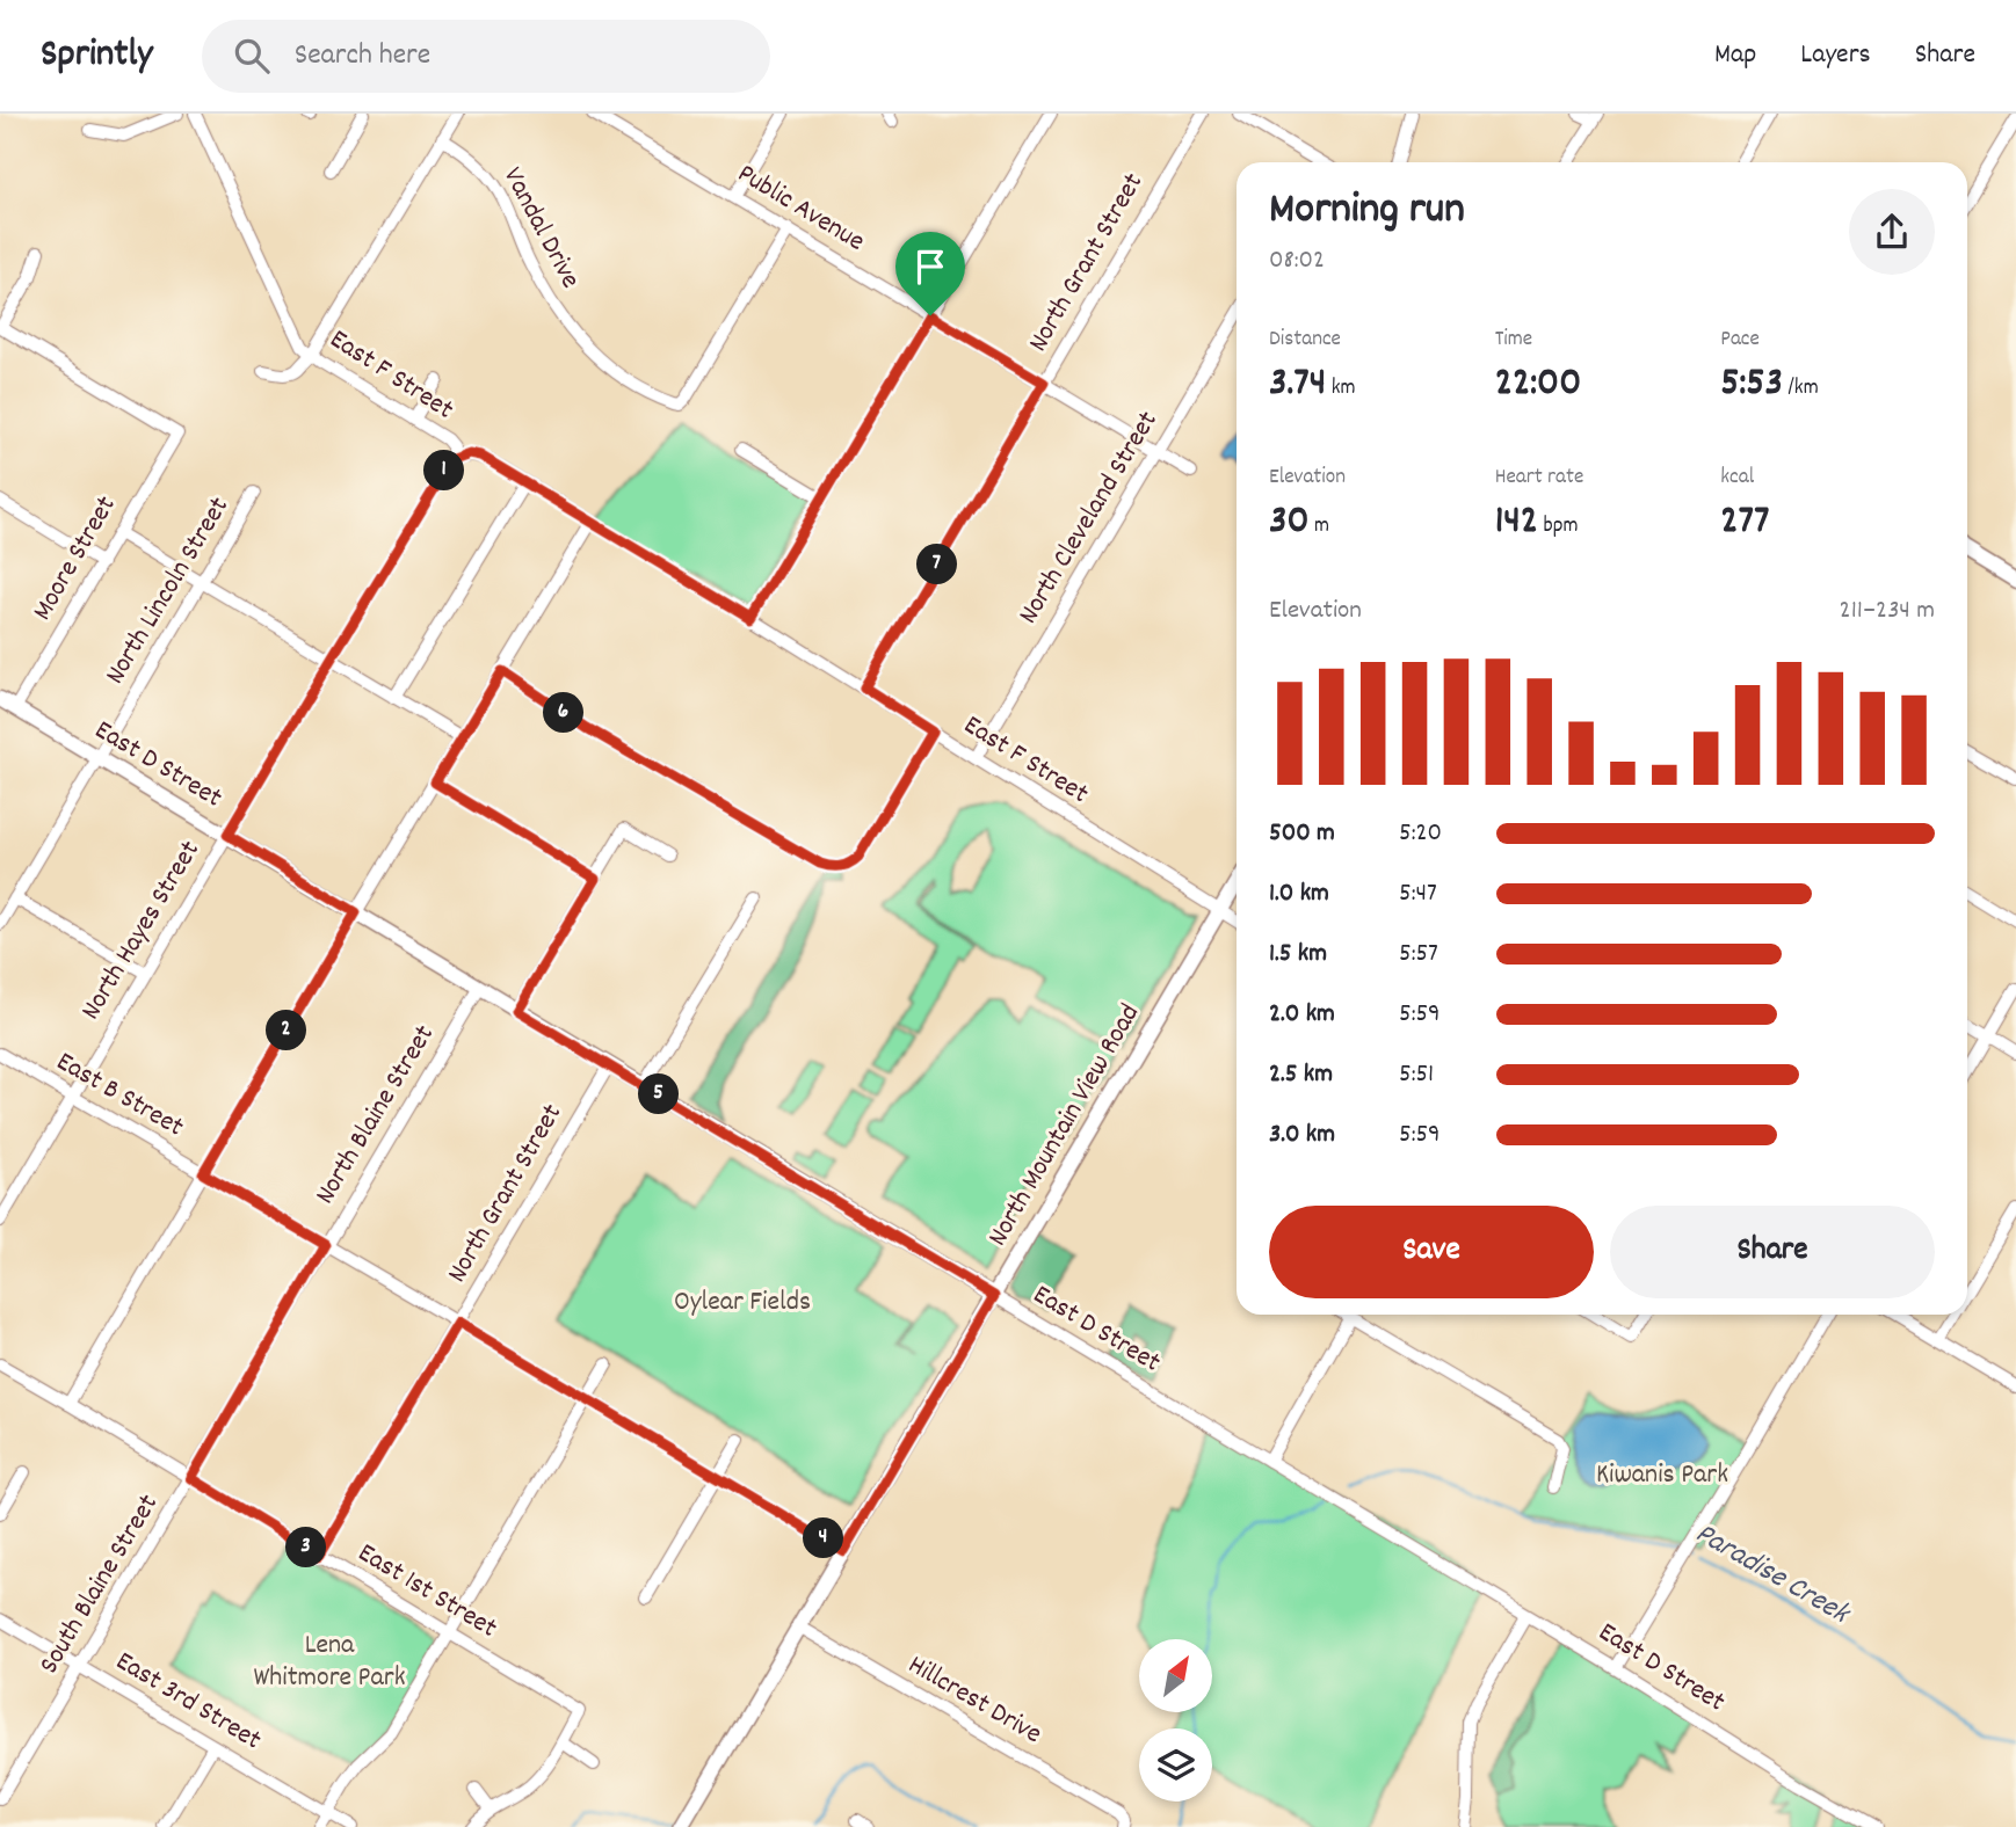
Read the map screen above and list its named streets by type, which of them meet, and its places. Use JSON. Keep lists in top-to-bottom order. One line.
{"streets":{"street":["Public Avenue","Vandal Drive","North Grant Street","East F Street","North Cleveland Street","Moore Street","North Lincoln Street","East D Street","North Hayes Street","East B Street","North Blaine Street","North Mountain View Road","South Blaine Street","East 1st Street","Hillcrest Drive","East 3rd Street"]},"crossings":[["Public Avenue","Vandal Drive"],["Public Avenue","North Grant Street"],["Public Avenue","North Cleveland Street"],["North Grant Street","East F Street"],["North Grant Street","East D Street"],["North Grant Street","East B Street"],["North Grant Street","East 1st Street"],["East F Street","North Cleveland Street"],["East F Street","North Hayes Street"],["East F Street","North Mountain View Road"],["Moore Street","East D Street"],["North Lincoln Street","East D Street"],["East D Street","North Hayes Street"],["East D Street","North Blaine Street"],["East D Street","North Mountain View Road"],["North Hayes Street","East B Street"],["East B Street","North Blaine Street"],["East B Street","North Mountain View Road"],["North Blaine Street","South Blaine Street"],["North Blaine Street","East 1st Street"],["North Mountain View Road","Hillcrest Drive"],["South Blaine Street","East 1st Street"],["South Blaine Street","East 3rd Street"]],"water":["Paradise Creek"],"parks":["Oylear Fields","Kiwanis Park","Lena Whitmore Park"],"north":"top right","page":{"header":"Sprintly","search":"Search here","nav":["Map","Layers","Share"],"heading":["Morning run","08:02"],"stats":[["Distance","3.74 km"],["Time","22:00"],["Pace","5:53 /km"],["Elevation","30 m"],["Heart rate","142 bpm"],["kcal","277"]],"pins":["1","7","6","2","5","4","3"],"chart":["Elevation","211–234 m"],"list":[{"name":"500 m","note":"5:20"},{"name":"1.0 km","note":"5:47"},{"name":"1.5 km","note":"5:57"},{"name":"2.0 km","note":"5:59"},{"name":"2.5 km","note":"5:51"},{"name":"3.0 km","note":"5:59"}],"buttons":["Save","Share"]}}
